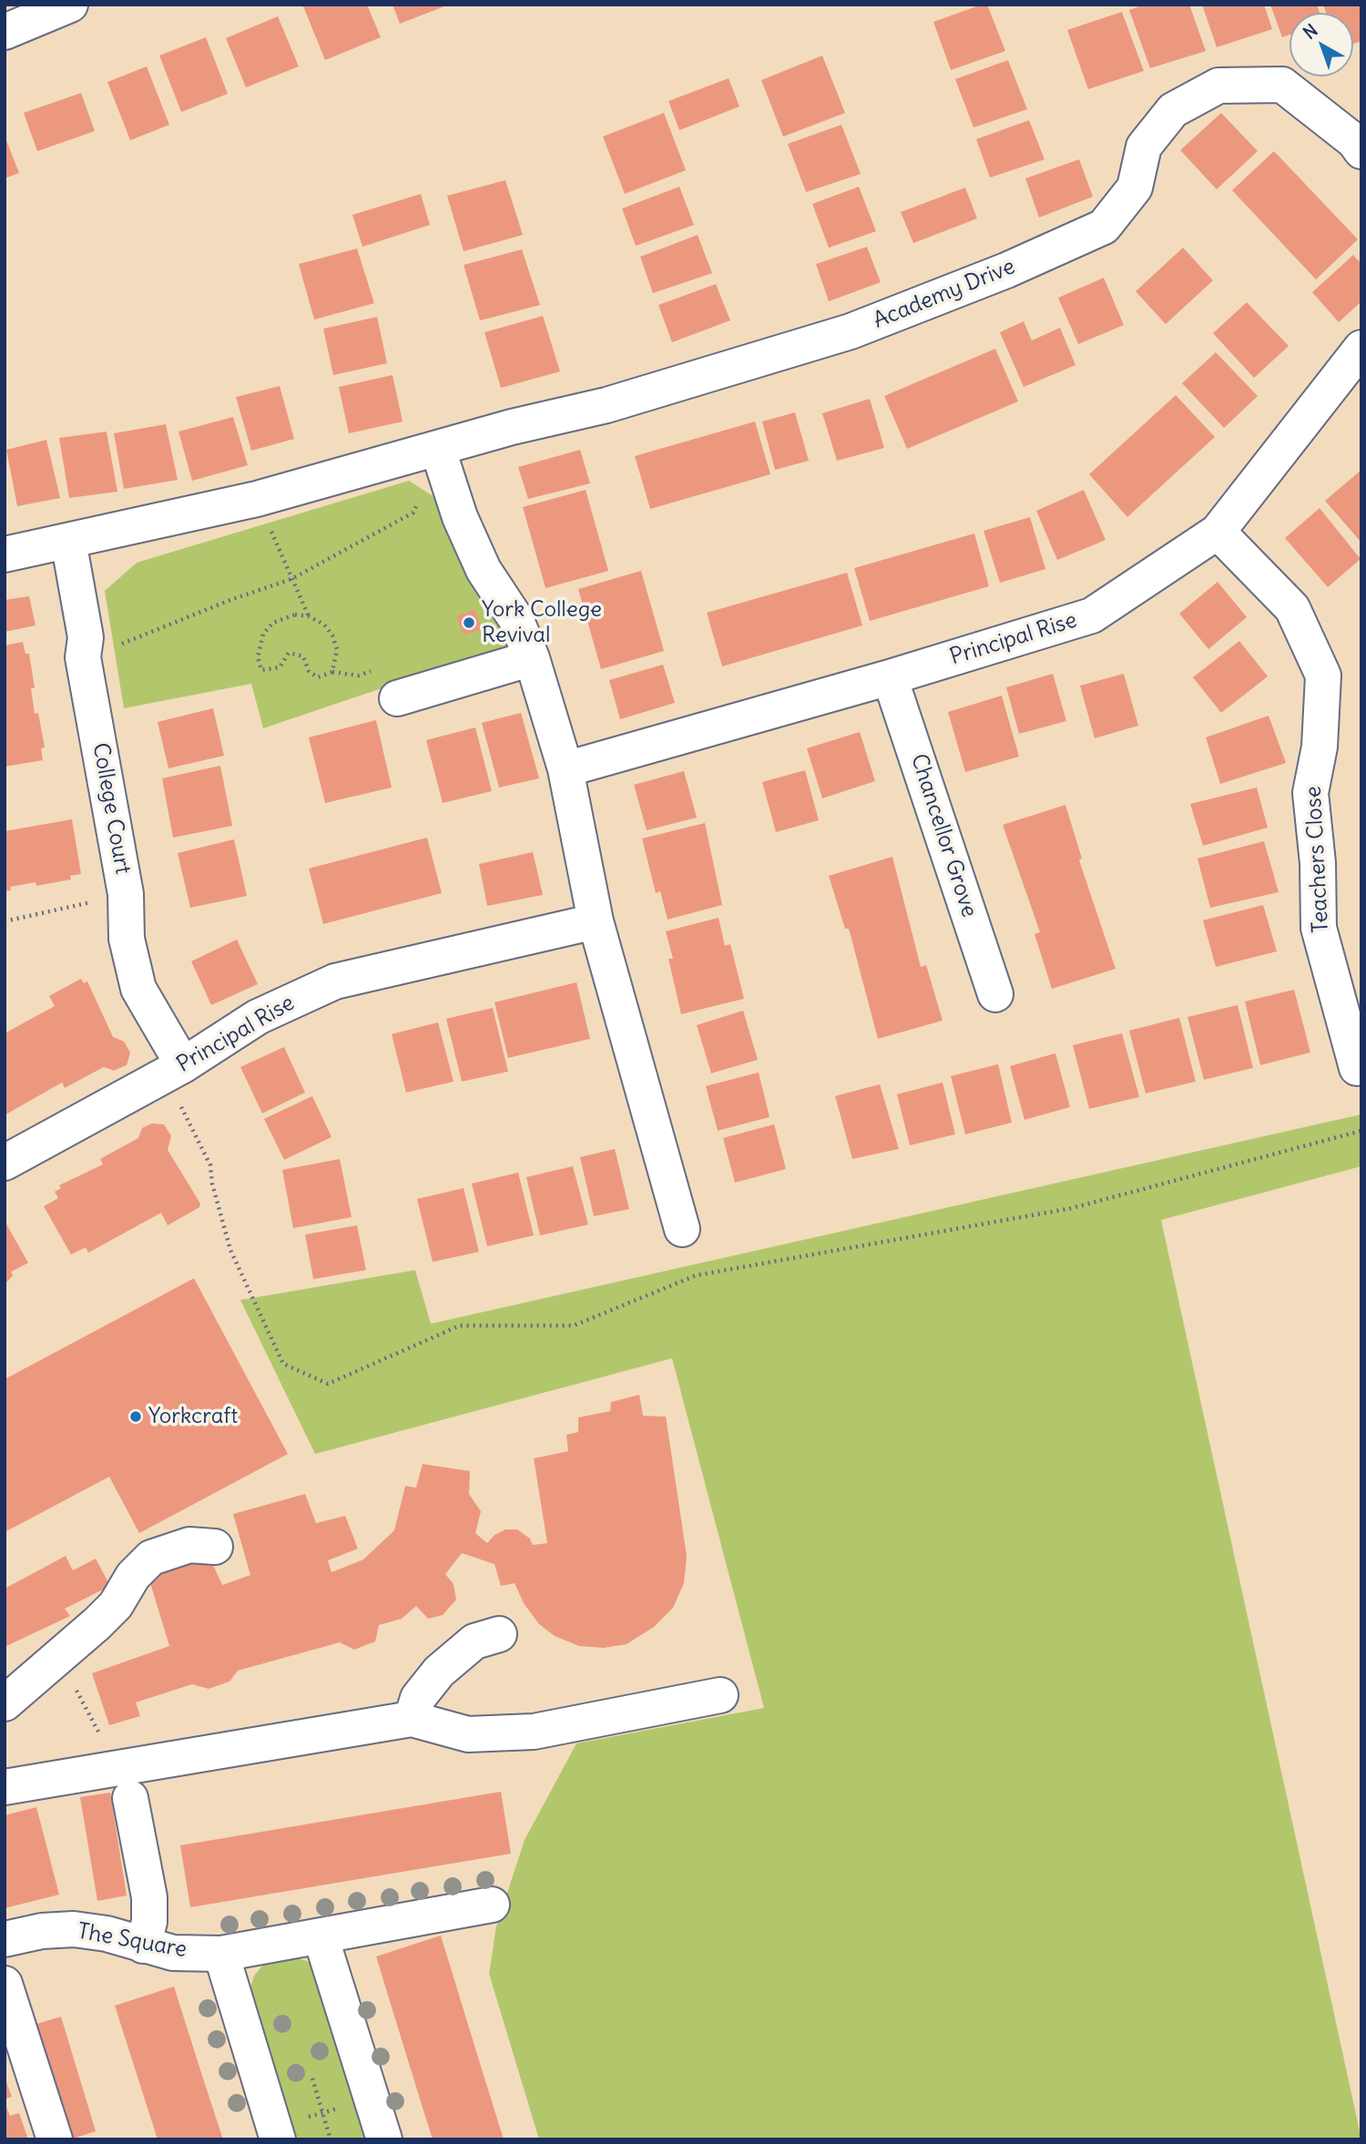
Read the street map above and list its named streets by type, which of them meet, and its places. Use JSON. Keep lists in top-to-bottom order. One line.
{"streets":{"street":["Academy Drive","Principal Rise","College Court","Chancellor Grove","Teachers Close","The Square"]},"crossings":[["Principal Rise","College Court"],["Principal Rise","Chancellor Grove"],["Principal Rise","Teachers Close"]],"places":["York College Revival","Yorkcraft"],"north":"top left"}
